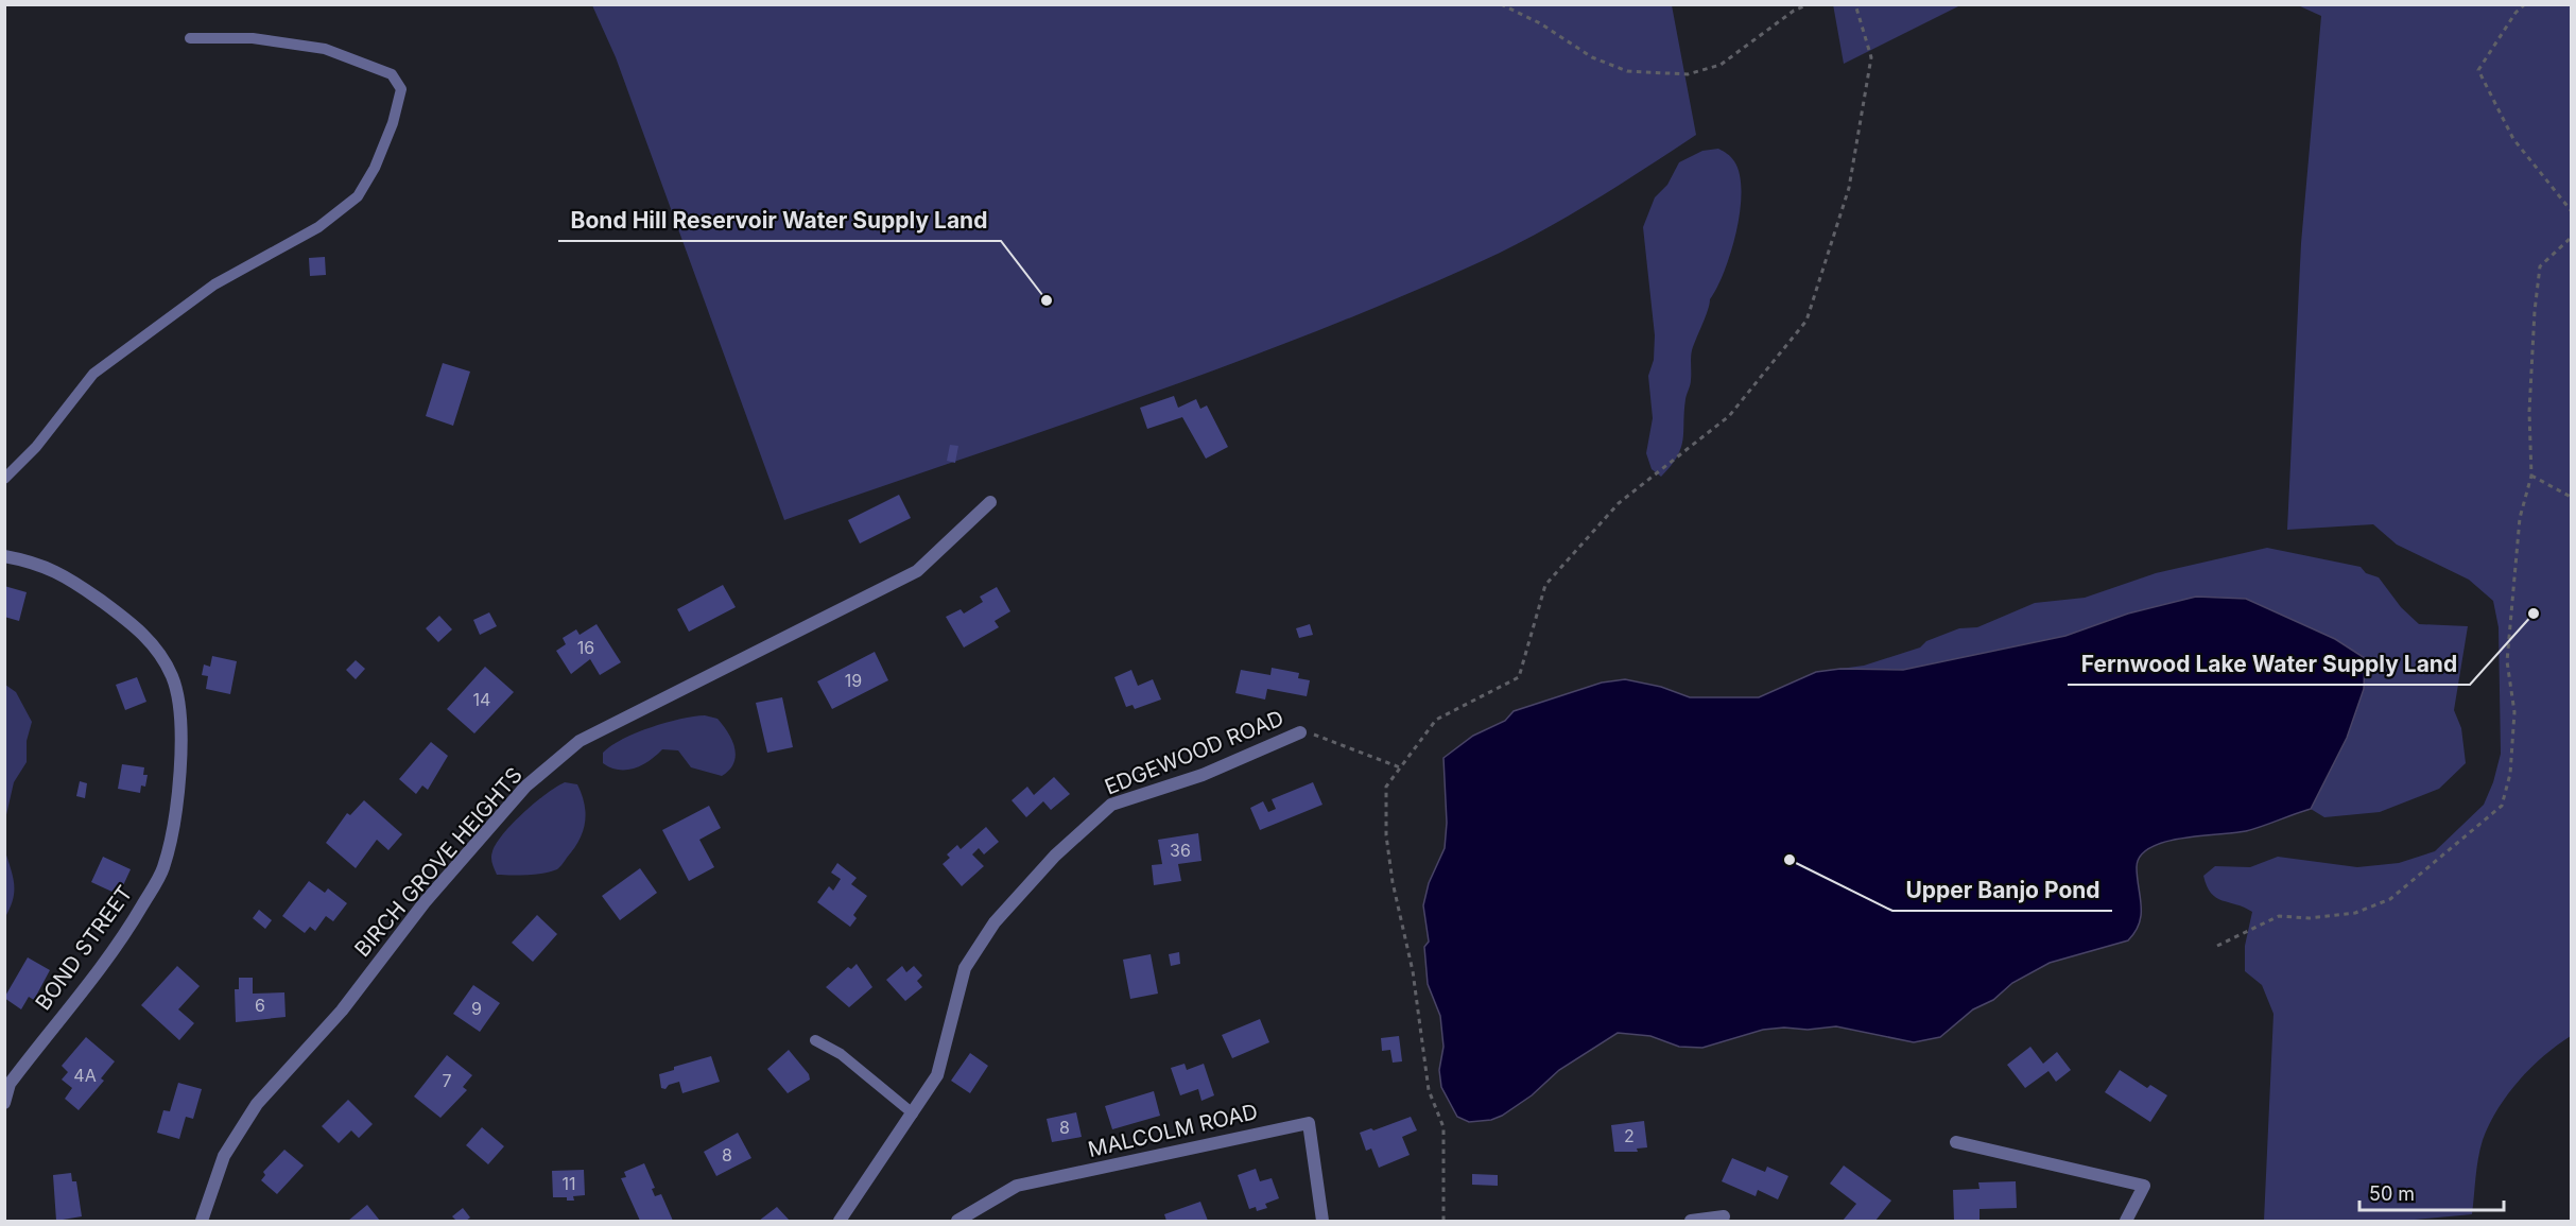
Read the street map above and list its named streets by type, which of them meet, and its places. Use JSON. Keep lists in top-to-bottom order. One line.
{"streets":{"street":["EDGEWOOD ROAD","BIRCH GROVE HEIGHTS","BOND STREET","MALCOLM ROAD"]},"places":["Bond Hill Reservoir Water Supply Land","Fernwood Lake Water Supply Land","Upper Banjo Pond"],"house_numbers":["16","19","14","36","6","9","4A","7","8","2","8","11"],"scale_bar":"50 m"}
